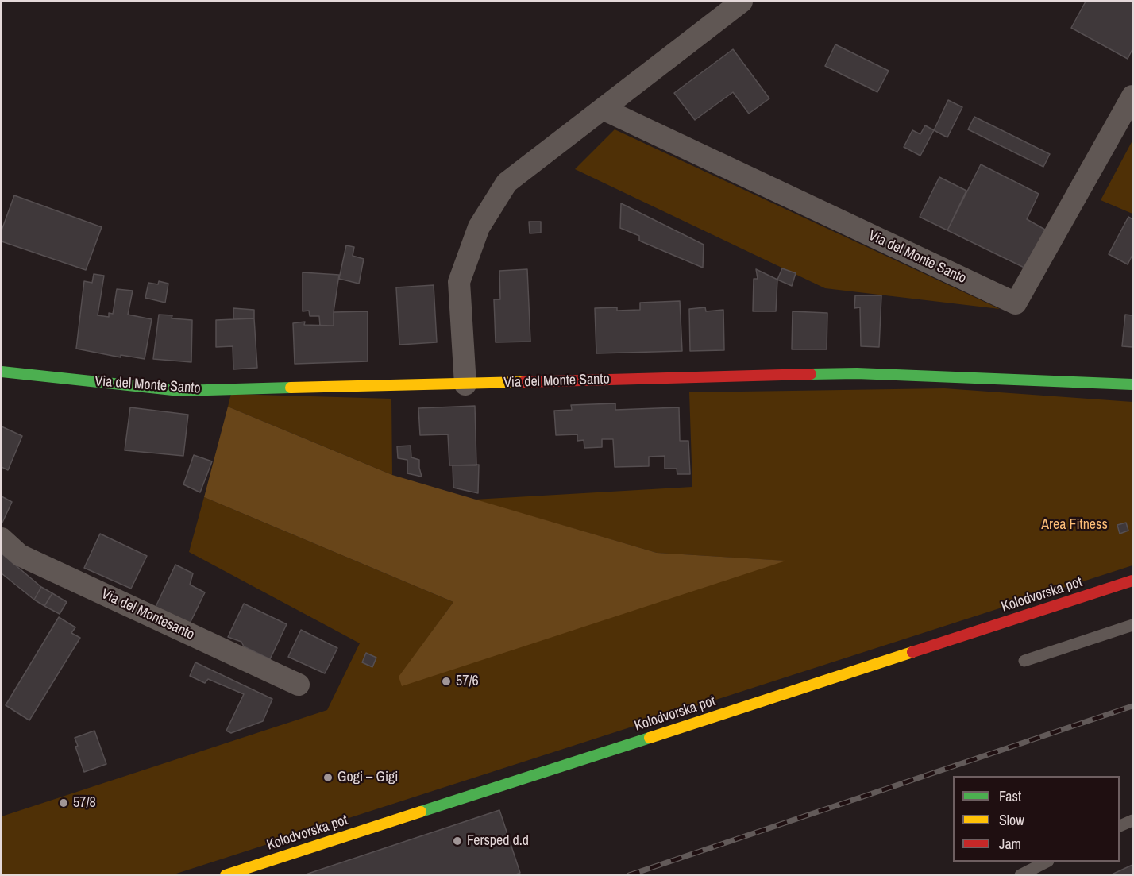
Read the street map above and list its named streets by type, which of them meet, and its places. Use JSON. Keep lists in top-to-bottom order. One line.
{"streets":{"main road":["Via del Monte Santo","Kolodvorska pot"],"street":["Via del Montesanto"]},"parks":["Area Fitness"],"places":["57/6","Gogi – Gigi","57/8","Fersped d.d"],"legend":["Fast","Slow","Jam"]}
